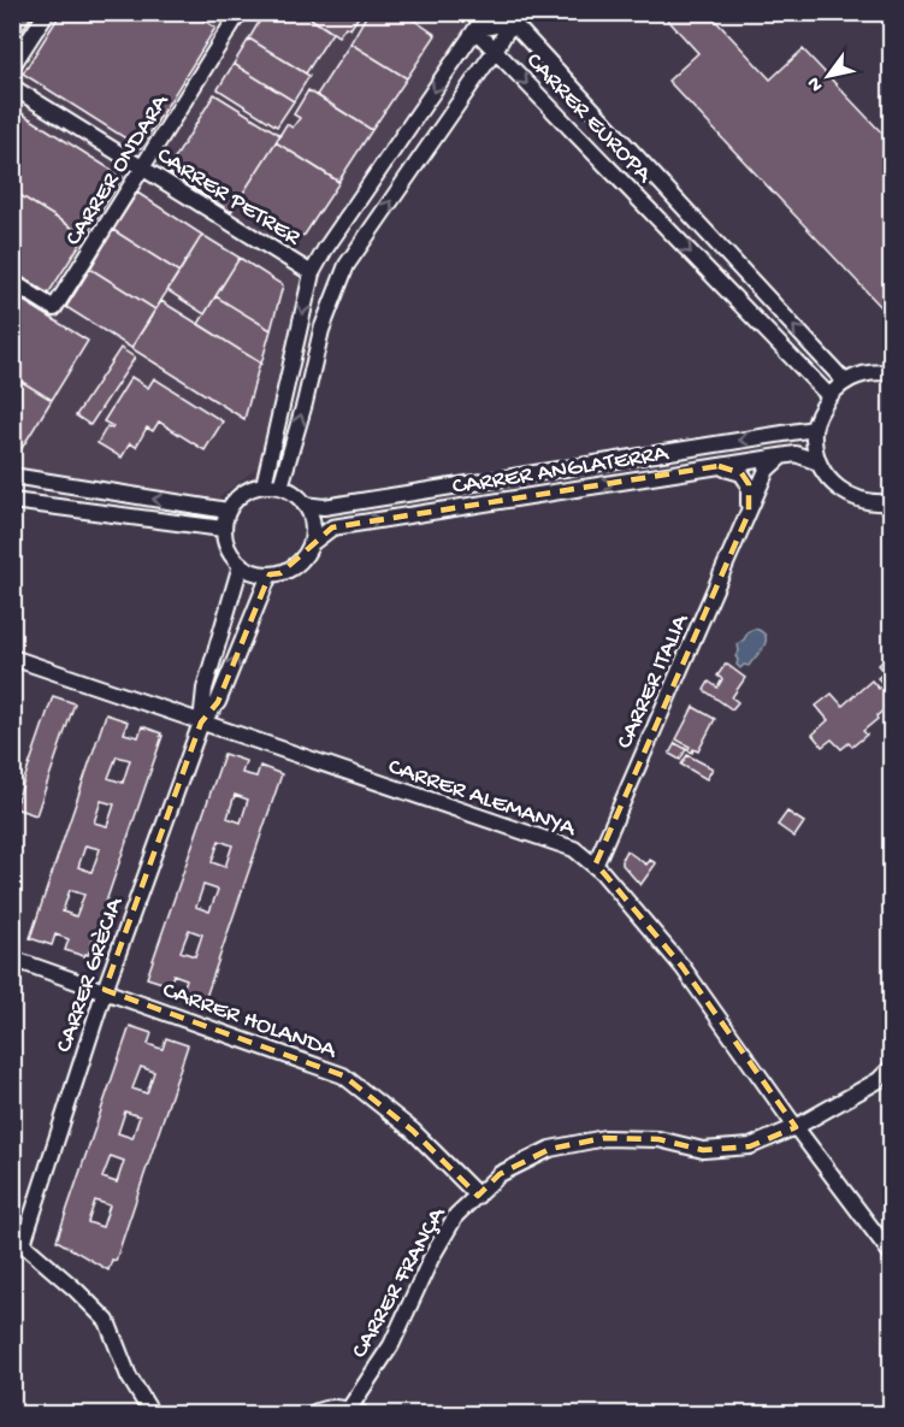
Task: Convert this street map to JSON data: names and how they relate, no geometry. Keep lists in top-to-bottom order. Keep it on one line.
{"streets":{"street":["CARRER EUROPA","CARRER ONDARA","CARRER PETRER","CARRER ANGLATERRA","CARRER ITALIA","CARRER ALEMANYA","CARRER GRÈCIA","CARRER HOLANDA","CARRER FRANÇA"]},"crossings":[["CARRER ONDARA","CARRER PETRER"],["CARRER ANGLATERRA","CARRER ITALIA"],["CARRER ANGLATERRA","CARRER GRÈCIA"],["CARRER ITALIA","CARRER ALEMANYA"],["CARRER ALEMANYA","CARRER GRÈCIA"],["CARRER ALEMANYA","CARRER FRANÇA"],["CARRER GRÈCIA","CARRER HOLANDA"],["CARRER HOLANDA","CARRER FRANÇA"]],"north":"bottom left"}
